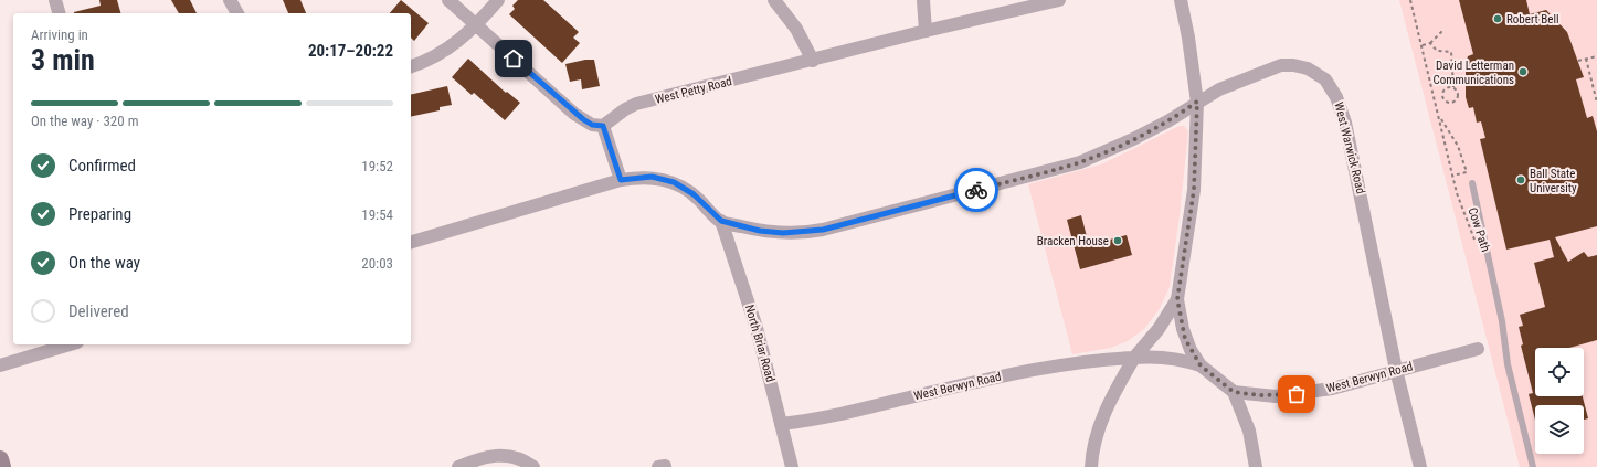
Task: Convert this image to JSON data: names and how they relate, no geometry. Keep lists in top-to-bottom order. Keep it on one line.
{"streets":{"street":["West Petty Road","West Warwick Road","North Briar Road","West Berwyn Road"],"path":["Cow Path"]},"crossings":[["West Warwick Road","North Briar Road"],["West Warwick Road","West Berwyn Road"],["North Briar Road","West Berwyn Road"]],"places":["Robert Bell","David Letterman Communications","Ball State University","Bracken House"],"page":{"heading":["3 min","Arriving in","20:17–20:22"],"bar":"On the way · 320 m","list":[["Confirmed","19:52"],["Preparing","19:54"],["On the way","20:03"],"Delivered"]}}
